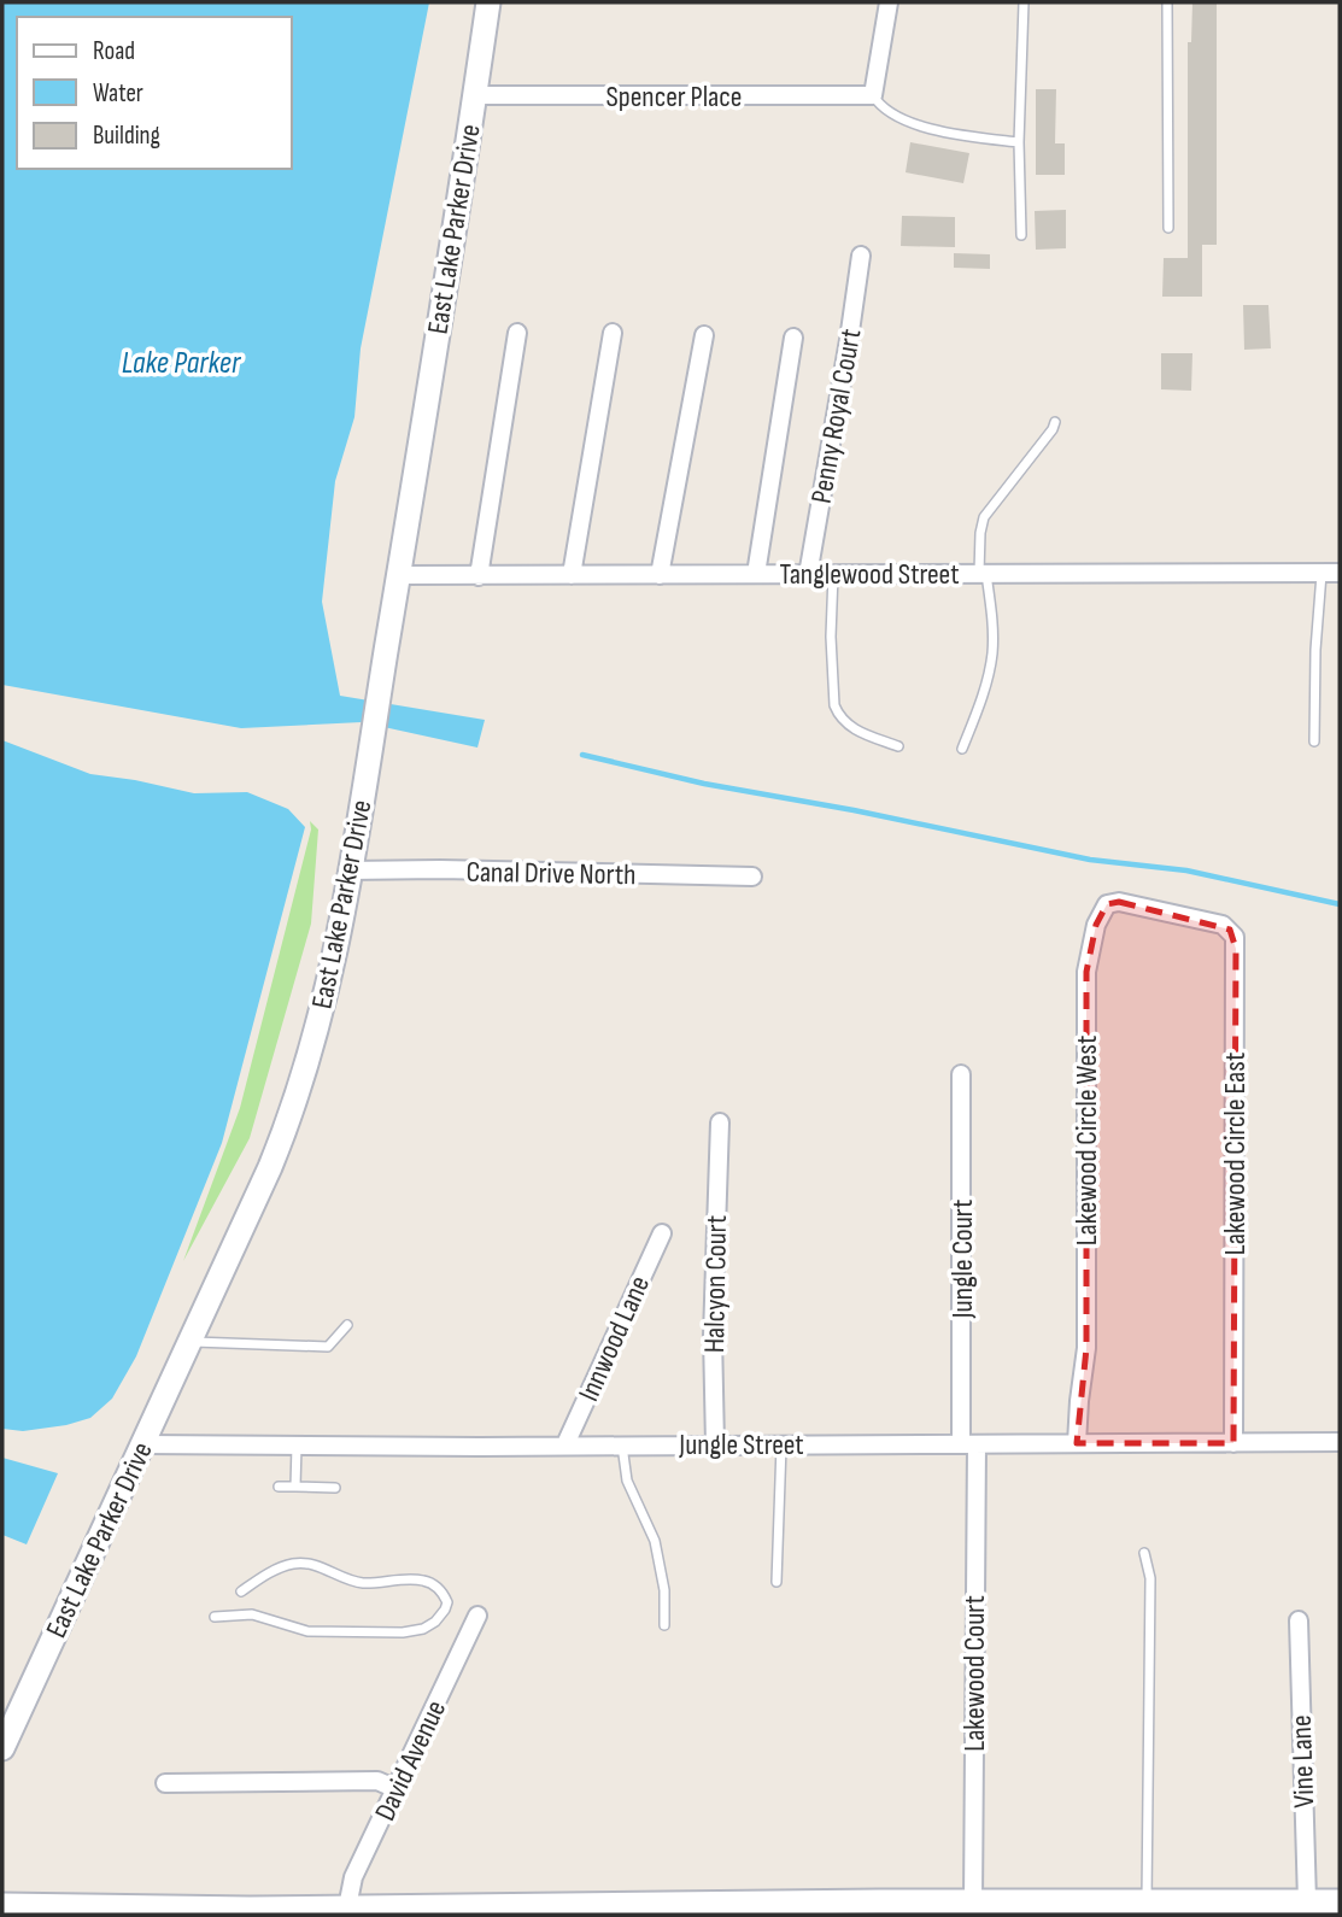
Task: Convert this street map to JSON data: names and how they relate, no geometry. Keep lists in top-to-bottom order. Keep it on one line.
{"streets":{"street":["Spencer Place","East Lake Parker Drive","Penny Royal Court","Tanglewood Street","Canal Drive North","Lakewood Circle West","Lakewood Circle East","Jungle Court","Halcyon Court","Innwood Lane","Jungle Street","Lakewood Court","David Avenue","Vine Lane"]},"crossings":[["Spencer Place","East Lake Parker Drive"],["East Lake Parker Drive","Tanglewood Street"],["East Lake Parker Drive","Canal Drive North"],["East Lake Parker Drive","Jungle Street"],["Penny Royal Court","Tanglewood Street"],["Lakewood Circle West","Lakewood Circle East"],["Lakewood Circle West","Jungle Street"],["Lakewood Circle East","Jungle Street"],["Jungle Court","Jungle Street"],["Jungle Court","Lakewood Court"],["Halcyon Court","Jungle Street"],["Innwood Lane","Jungle Street"],["Jungle Street","Lakewood Court"]],"water":["Lake Parker"],"legend":["Road","Water","Building"]}
